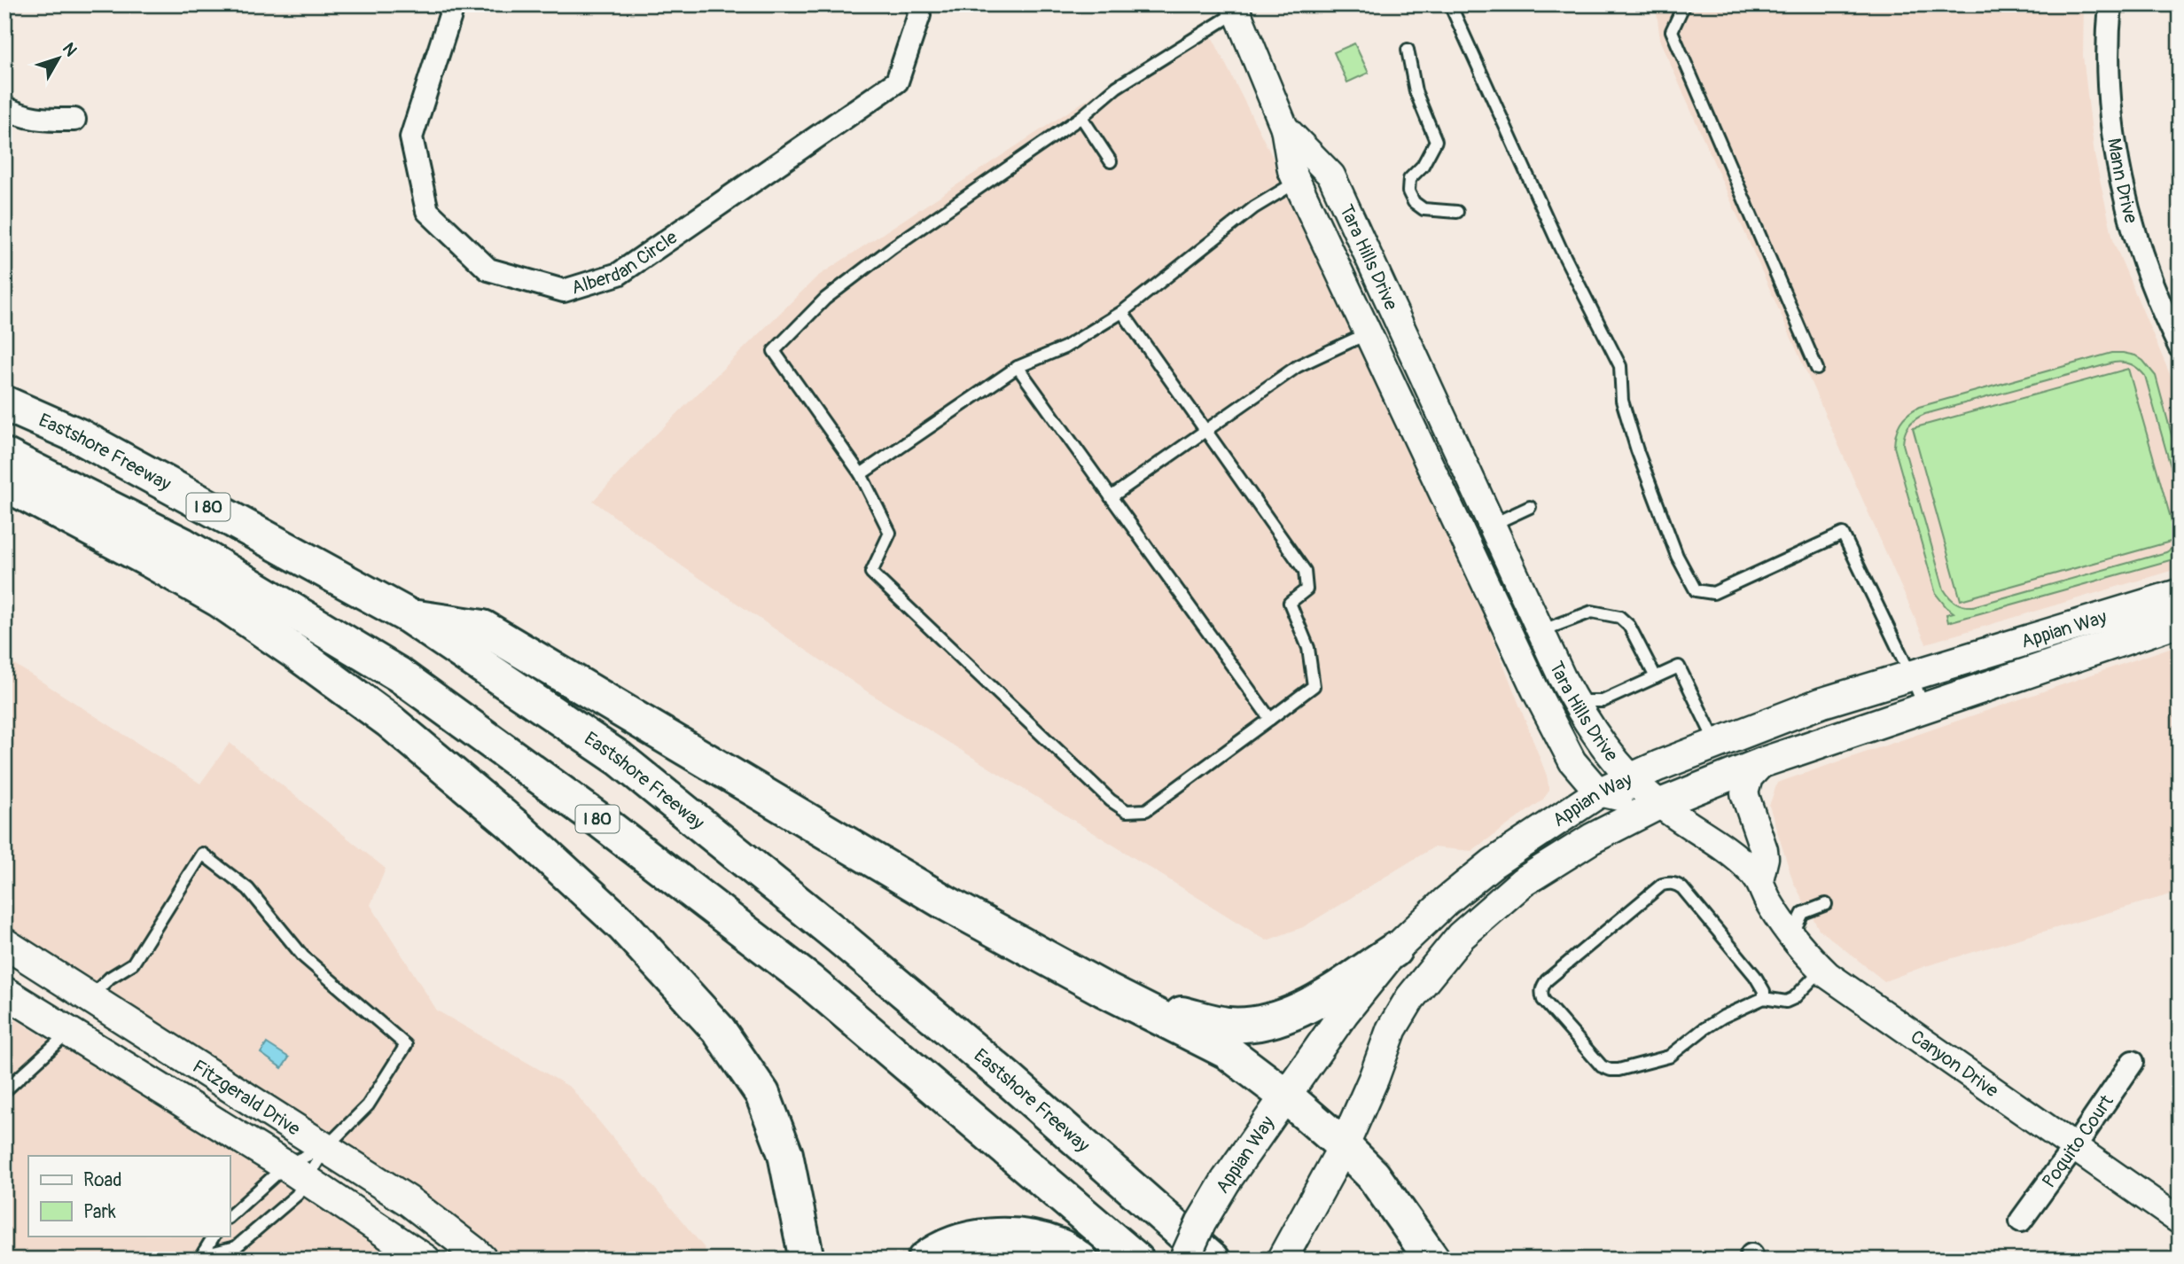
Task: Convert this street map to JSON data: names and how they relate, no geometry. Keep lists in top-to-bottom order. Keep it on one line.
{"streets":{"highway":["Eastshore Freeway","I 80"],"main road":["Appian Way","Fitzgerald Drive"],"street":["Mann Drive","Tara Hills Drive","Alberdan Circle","Canyon Drive","Poquito Court"]},"crossings":[["Tara Hills Drive","Appian Way"],["Tara Hills Drive","Canyon Drive"],["Appian Way","Canyon Drive"],["Canyon Drive","Poquito Court"]],"legend":["Road","Park"],"north":"top right"}
